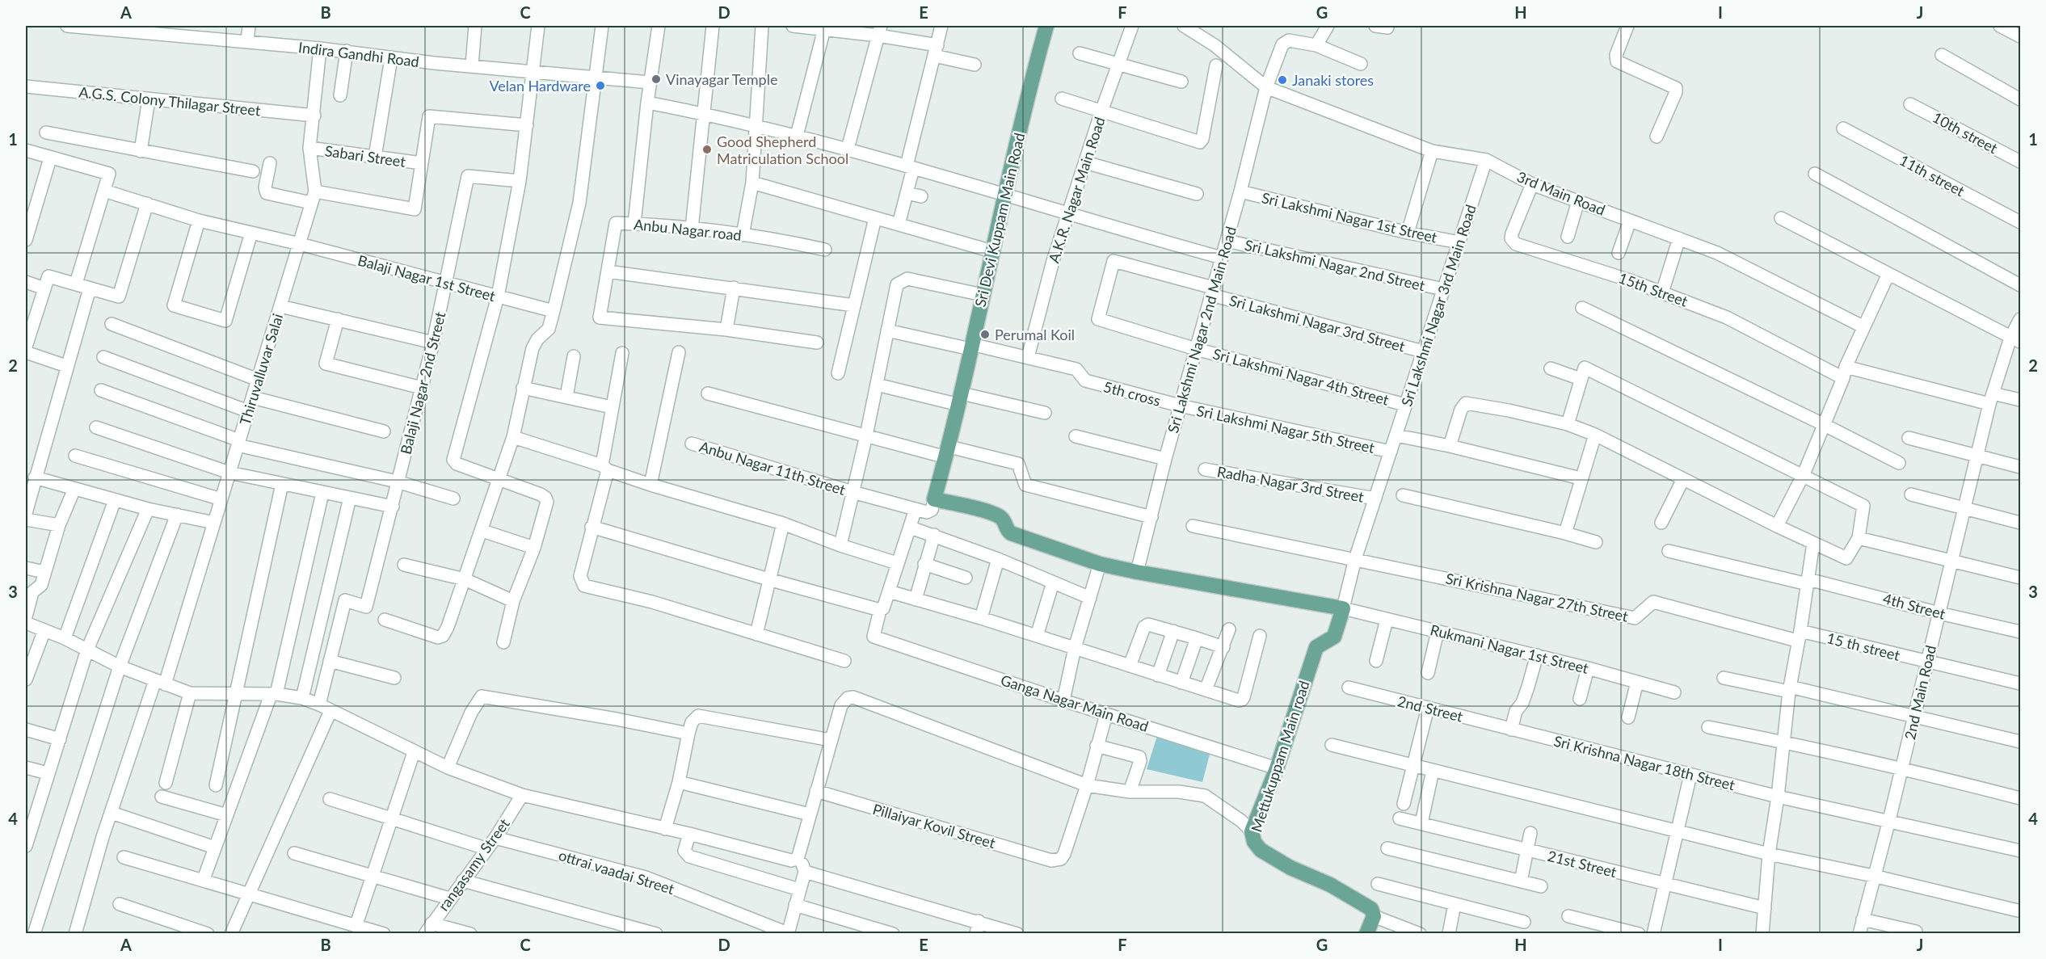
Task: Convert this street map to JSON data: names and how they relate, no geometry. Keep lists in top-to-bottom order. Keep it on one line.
{"streets":{"main road":["Sri Devi Kuppam Main Road","Mettukuppam Main road"],"street":["Indira Gandhi Road","A.G.S. Colony Thilagar Street","10th street","Sabari Street","11th street","A.K.R. Nagar Main Road","3rd Main Road","Sri Lakshmi Nagar 1st Street","Anbu Nagar road","Sri Lakshmi Nagar 2nd Street","Balaji Nagar 1st Street","15th Street","Sri Lakshmi Nagar 3rd Main Road","Sri Lakshmi Nagar 3rd Street","Sri Lakshmi Nagar 2nd Main Road","Thiruvalluvar Salai","Sri Lakshmi Nagar 4th Street","Balaji Nagar 2nd Street","5th cross","Sri Lakshmi Nagar 5th Street","Anbu Nagar 11th Street","Radha Nagar 3rd Street","Sri Krishna Nagar 27th Street","4th Street","15 th street","Rukmani Nagar 1st Street","2nd Main Road","Ganga Nagar Main Road","2nd Street","Sri Krishna Nagar 18th Street","Pillaiyar Kovil Street","21st Street","rangasamy Street","ottrai vaadai Street"]},"crossings":[["Indira Gandhi Road","Thiruvalluvar Salai"],["A.G.S. Colony Thilagar Street","Thiruvalluvar Salai"],["Sabari Street","Thiruvalluvar Salai"],["A.K.R. Nagar Main Road","5th cross"],["3rd Main Road","15th Street"],["3rd Main Road","Sri Lakshmi Nagar 3rd Main Road"],["3rd Main Road","Sri Lakshmi Nagar 2nd Main Road"],["Sri Lakshmi Nagar 1st Street","Sri Lakshmi Nagar 3rd Main Road"],["Sri Lakshmi Nagar 1st Street","Sri Lakshmi Nagar 2nd Main Road"],["Sri Lakshmi Nagar 2nd Street","Sri Lakshmi Nagar 3rd Main Road"],["Sri Lakshmi Nagar 2nd Street","Sri Lakshmi Nagar 2nd Main Road"],["Balaji Nagar 1st Street","Thiruvalluvar Salai"],["Balaji Nagar 1st Street","Balaji Nagar 2nd Street"],["15th Street","2nd Main Road"],["Sri Lakshmi Nagar 3rd Main Road","Sri Lakshmi Nagar 3rd Street"],["Sri Lakshmi Nagar 3rd Main Road","Sri Lakshmi Nagar 4th Street"],["Sri Lakshmi Nagar 3rd Main Road","Sri Lakshmi Nagar 5th Street"],["Sri Lakshmi Nagar 3rd Main Road","Radha Nagar 3rd Street"],["Sri Lakshmi Nagar 3rd Main Road","Sri Krishna Nagar 27th Street"],["Sri Lakshmi Nagar 3rd Main Road","Rukmani Nagar 1st Street"],["Sri Lakshmi Nagar 3rd Main Road","Mettukuppam Main road"],["Sri Lakshmi Nagar 3rd Street","Sri Lakshmi Nagar 2nd Main Road"],["Sri Lakshmi Nagar 3rd Street","Sri Lakshmi Nagar 4th Street"],["Sri Lakshmi Nagar 2nd Main Road","Sri Lakshmi Nagar 4th Street"],["Sri Lakshmi Nagar 2nd Main Road","5th cross"],["Sri Lakshmi Nagar 2nd Main Road","Sri Lakshmi Nagar 5th Street"],["5th cross","Sri Lakshmi Nagar 5th Street"],["Sri Krishna Nagar 27th Street","15 th street"],["4th Street","2nd Main Road"],["15 th street","2nd Main Road"],["Rukmani Nagar 1st Street","Mettukuppam Main road"],["2nd Main Road","Sri Krishna Nagar 18th Street"],["Ganga Nagar Main Road","Mettukuppam Main road"],["2nd Street","Sri Krishna Nagar 18th Street"],["rangasamy Street","ottrai vaadai Street"]],"places":["Vinayagar Temple","Janaki stores","Velan Hardware","Good Shepherd Matriculation School","Perumal Koil"],"grid":{"columns":["A","B","C","D","E","F","G","H","I","J"],"rows":["1","2","3","4"]}}
